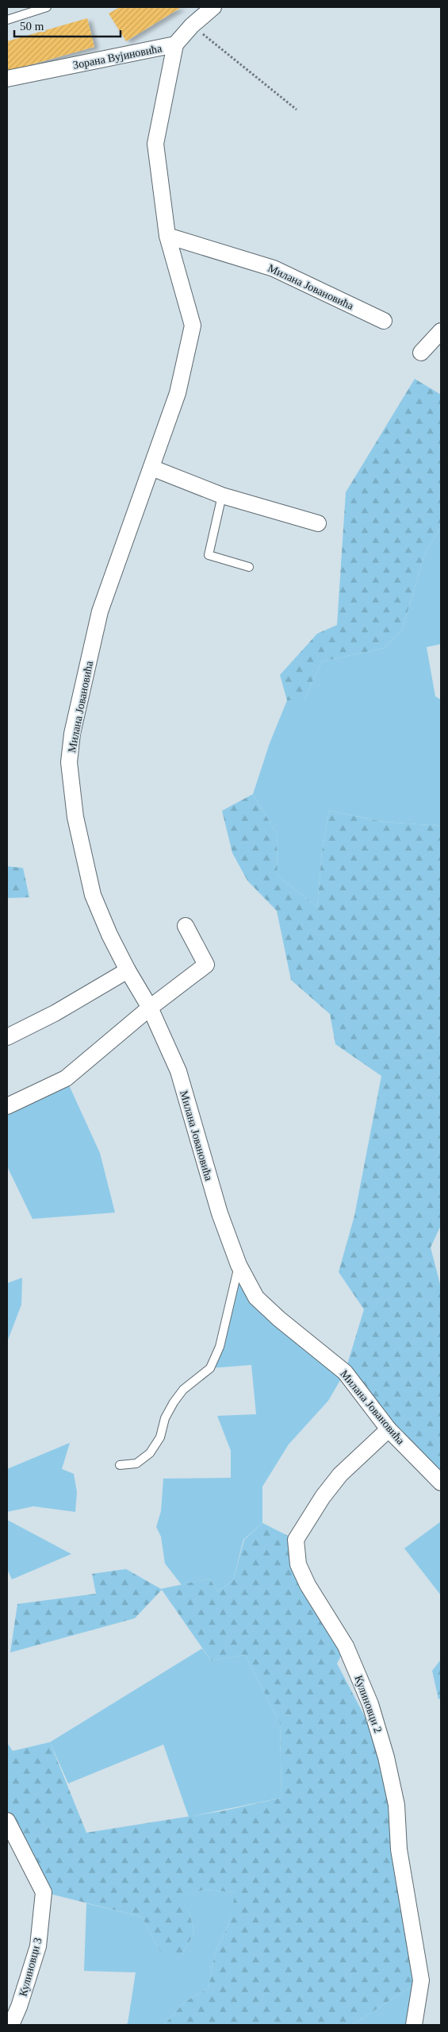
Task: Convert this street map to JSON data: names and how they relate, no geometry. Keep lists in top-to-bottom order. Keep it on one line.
{"streets":{"street":["Зорана Вујиновића","Милана Јовановића","Кулиновци 2","Кулиновци 3"]},"crossings":[["Зорана Вујиновића","Милана Јовановића"],["Милана Јовановића","Кулиновци 2"]],"scale_bar":"50 m"}
